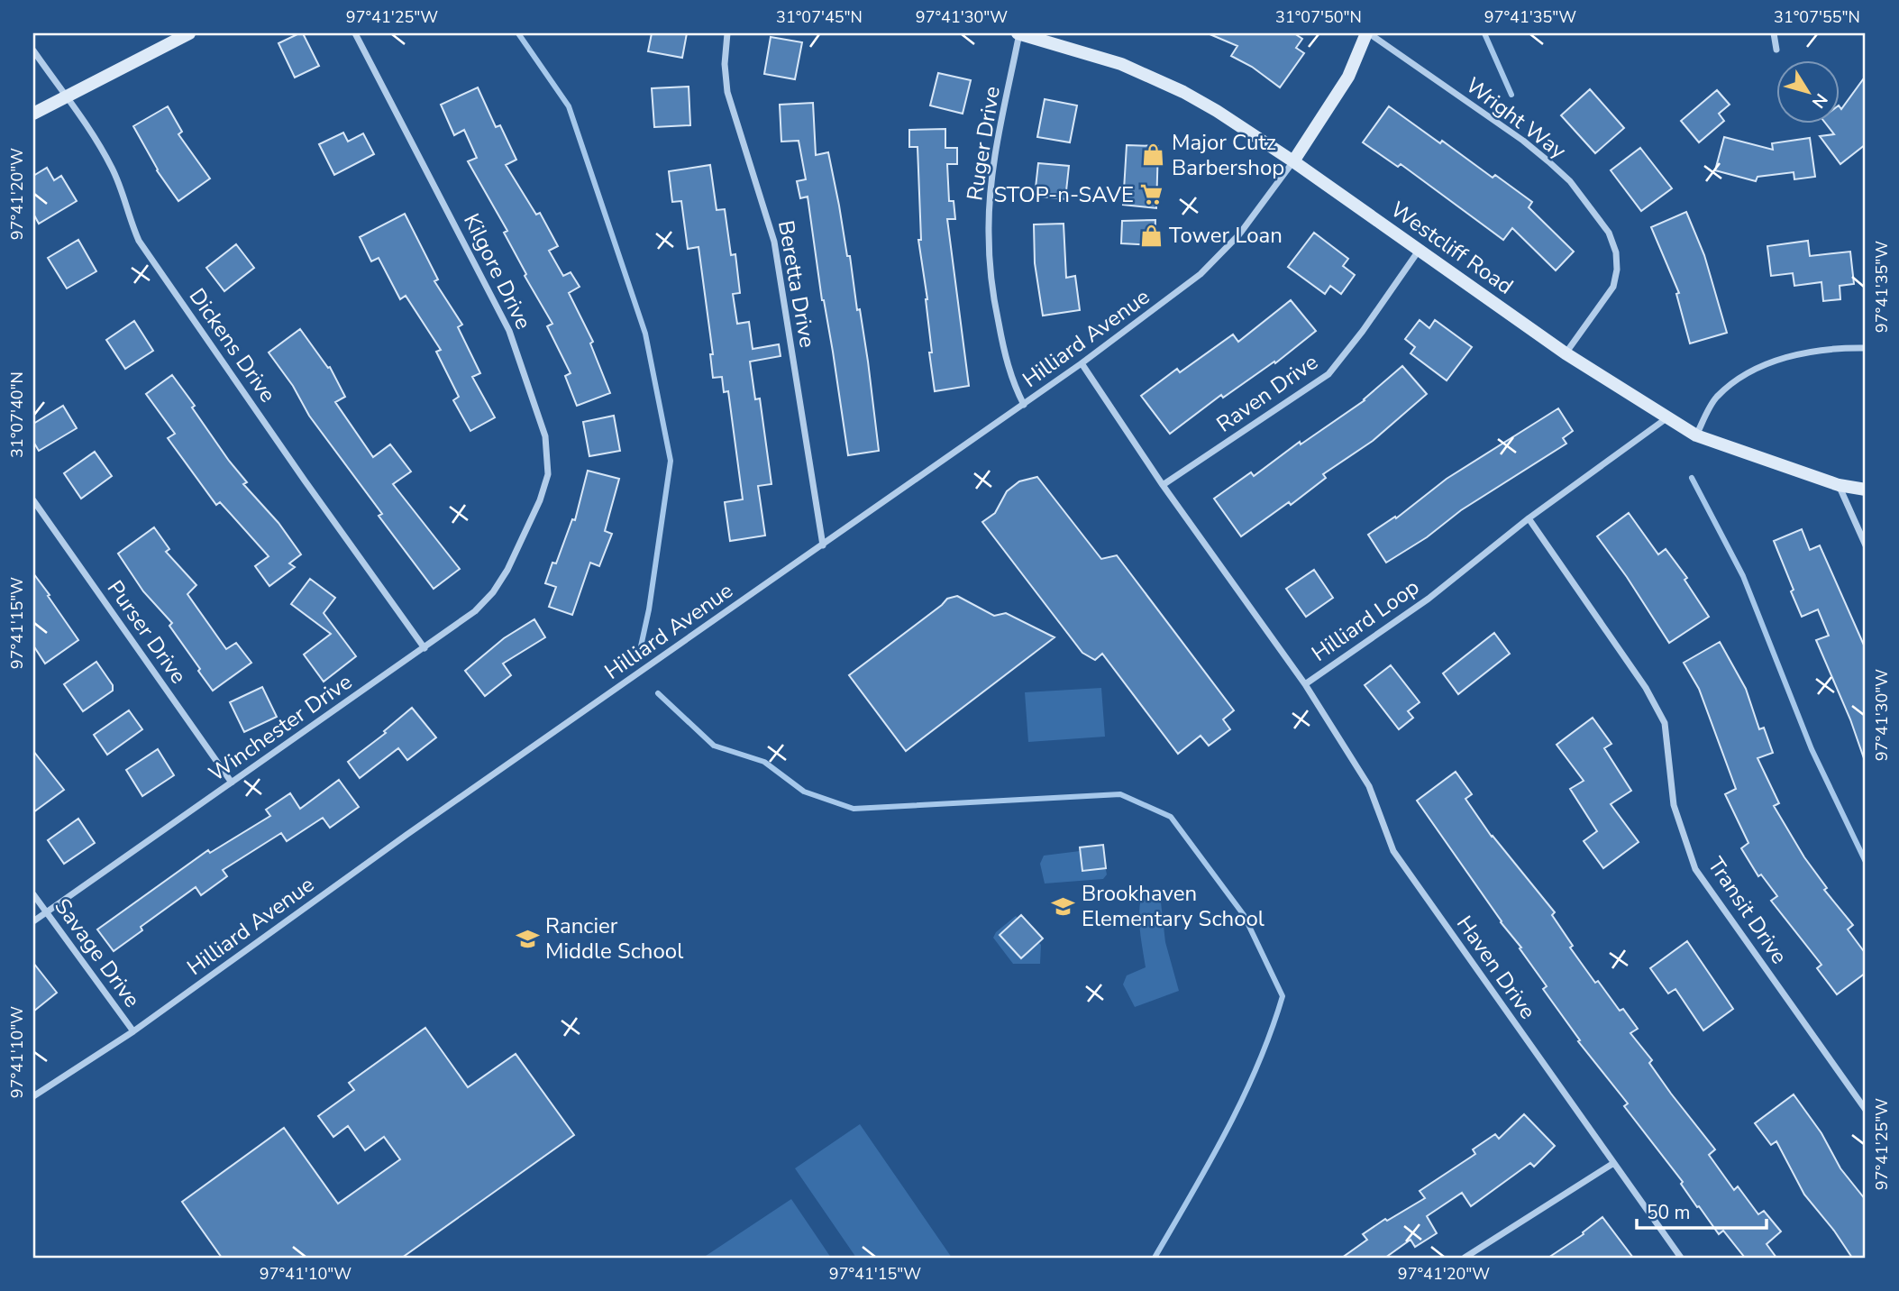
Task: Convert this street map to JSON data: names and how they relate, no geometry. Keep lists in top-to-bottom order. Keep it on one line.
{"streets":{"street":["Wright Way","Ruger Drive","Westcliff Road","Kilgore Drive","Beretta Drive","Hilliard Avenue","Dickens Drive","Raven Drive","Hilliard Loop","Purser Drive","Winchester Drive","Transit Drive","Savage Drive","Haven Drive"]},"crossings":[["Wright Way","Westcliff Road"],["Ruger Drive","Westcliff Road"],["Ruger Drive","Hilliard Avenue"],["Westcliff Road","Hilliard Avenue"],["Westcliff Road","Raven Drive"],["Westcliff Road","Hilliard Loop"],["Kilgore Drive","Winchester Drive"],["Beretta Drive","Hilliard Avenue"],["Hilliard Avenue","Hilliard Loop"],["Hilliard Avenue","Savage Drive"],["Dickens Drive","Winchester Drive"],["Raven Drive","Hilliard Loop"],["Hilliard Loop","Transit Drive"],["Hilliard Loop","Haven Drive"],["Purser Drive","Winchester Drive"],["Winchester Drive","Savage Drive"]],"places":{"shop":["Major Cutz Barbershop","Tower Loan"],"supermarket":["STOP-n-SAVE"],"school or university":["Brookhaven Elementary School","Rancier Middle School"]},"scale_bar":"50 m","north":"bottom right","coordinates":["97°41'25\"W","31°07'45\"N","97°41'30\"W","31°07'50\"N","97°41'35\"W","31°07'55\"N","97°41'20\"W","31°07'40\"N","97°41'15\"W","97°41'10\"W"]}
